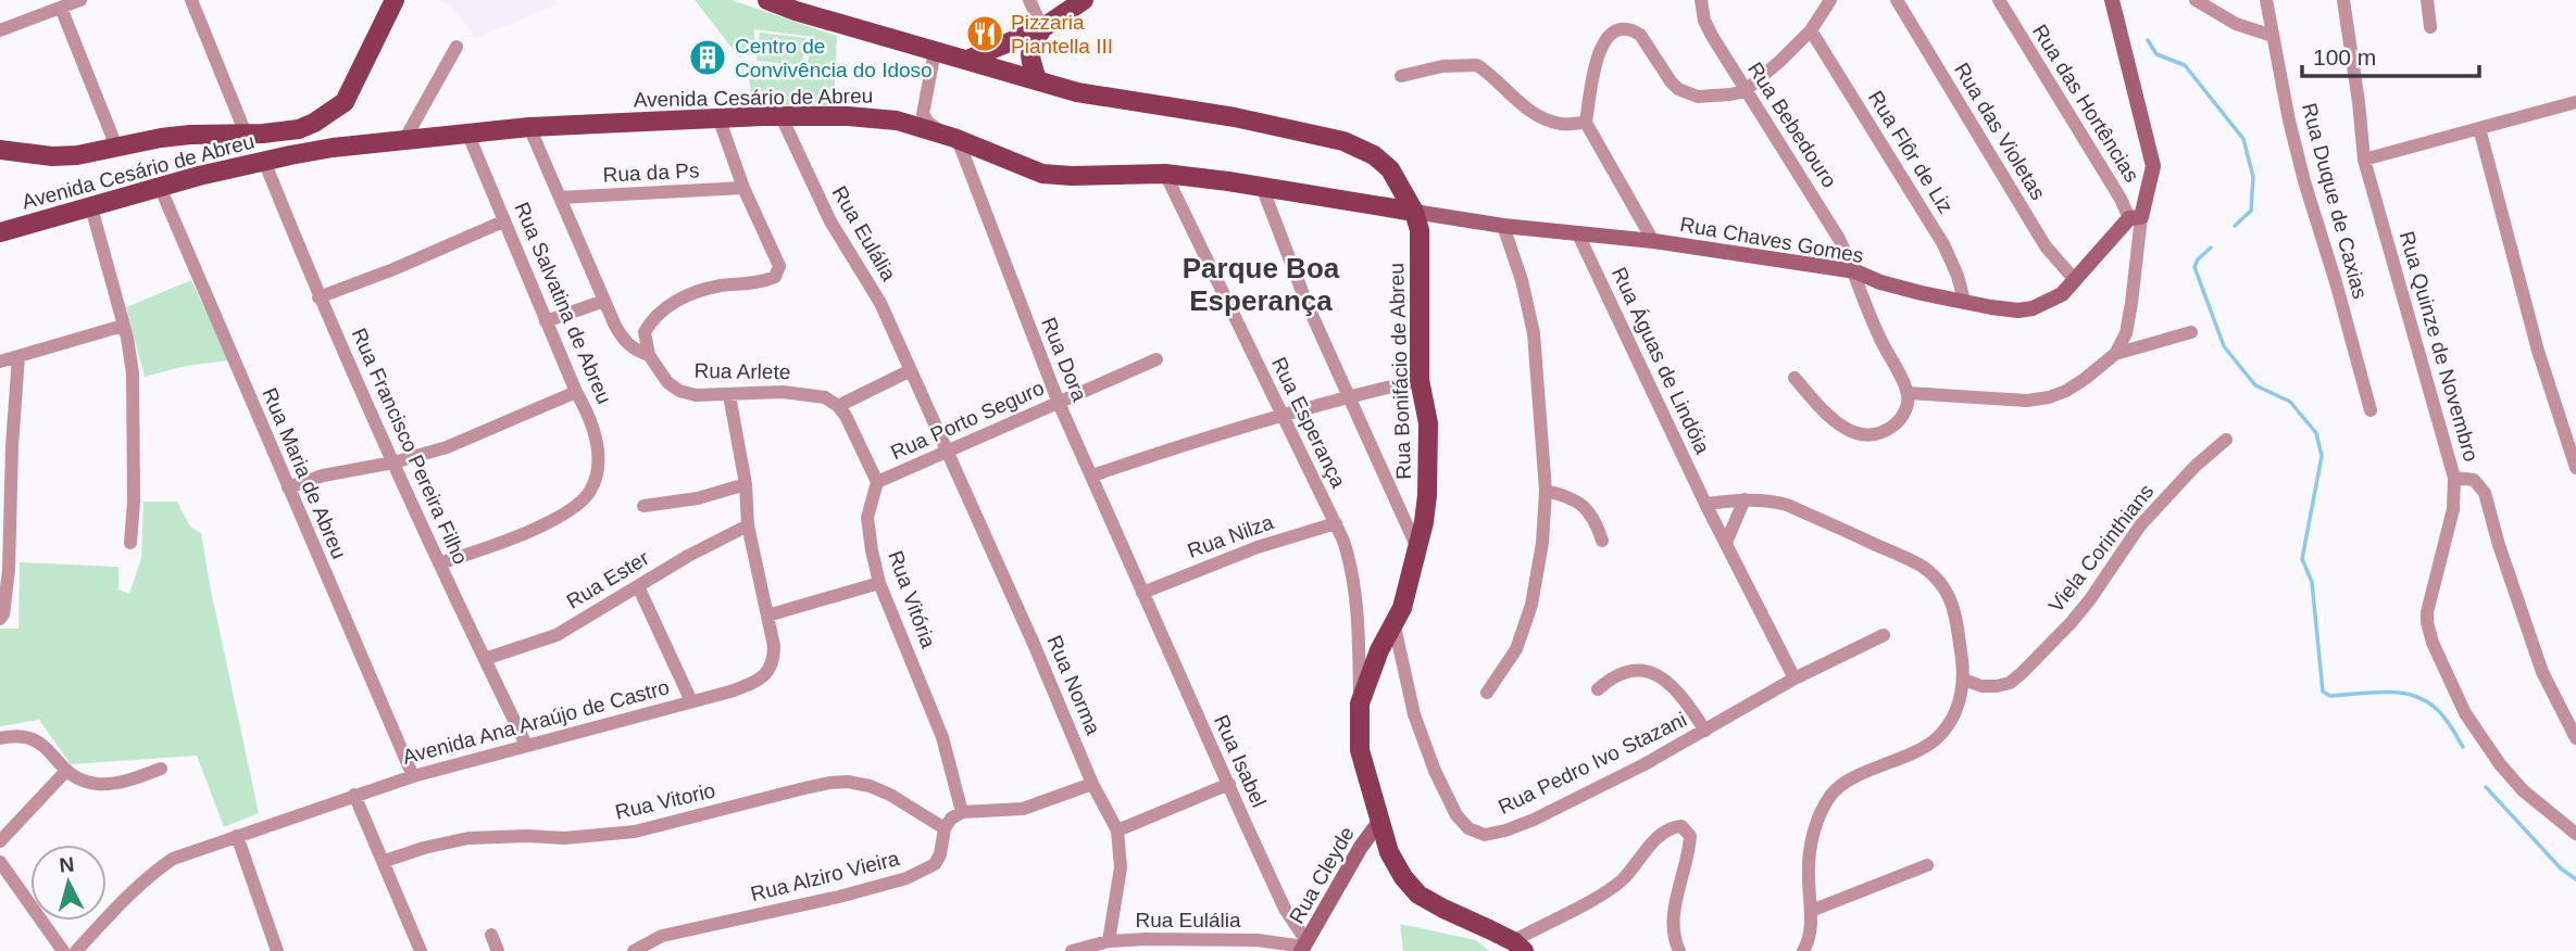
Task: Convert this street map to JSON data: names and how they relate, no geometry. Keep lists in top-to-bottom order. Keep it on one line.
{"streets":{"main road":["Avenida Cesário de Abreu","Rua Bonifácio de Abreu"],"street":["Rua das Hortências","Rua Bebedouro","Rua das Violetas","Rua Flôr de Liz","Rua da Ps","Rua Duque de Caxias","Rua Eulália","Rua Chaves Gomes","Rua Salvatina de Abreu","Rua Quinze de Novembro","Rua Dora","Rua Águas de Lindóia","Rua Arlete","Rua Porto Seguro","Rua Esperança","Rua Francisco Pereira Filho","Rua Maria de Abreu","Rua Nilza","Viela Corinthians","Rua Ester","Rua Vitória","Rua Norma","Avenida Ana Araújo de Castro","Rua Isabel","Rua Pedro Ivo Stazani","Rua Vitorio","Rua Cleyde","Rua Alziro Vieira"]},"crossings":[["Avenida Cesário de Abreu","Rua Eulália"],["Avenida Cesário de Abreu","Rua Chaves Gomes"],["Avenida Cesário de Abreu","Rua Salvatina de Abreu"],["Avenida Cesário de Abreu","Rua Dora"],["Avenida Cesário de Abreu","Rua Arlete"],["Avenida Cesário de Abreu","Rua Bonifácio de Abreu"],["Avenida Cesário de Abreu","Rua Esperança"],["Avenida Cesário de Abreu","Rua Francisco Pereira Filho"],["Avenida Cesário de Abreu","Rua Maria de Abreu"],["Rua das Hortências","Rua Chaves Gomes"],["Rua Bebedouro","Rua Chaves Gomes"],["Rua das Violetas","Rua Chaves Gomes"],["Rua Flôr de Liz","Rua Chaves Gomes"],["Rua da Ps","Rua Arlete"],["Rua Eulália","Rua Porto Seguro"],["Rua Eulália","Rua Norma"],["Rua Eulália","Rua Isabel"],["Rua Eulália","Rua Cleyde"],["Rua Chaves Gomes","Rua Águas de Lindóia"],["Rua Chaves Gomes","Rua Bonifácio de Abreu"],["Rua Salvatina de Abreu","Rua Francisco Pereira Filho"],["Rua Dora","Rua Porto Seguro"],["Rua Dora","Rua Nilza"],["Rua Dora","Rua Isabel"],["Rua Águas de Lindóia","Rua Pedro Ivo Stazani"],["Rua Arlete","Avenida Ana Araújo de Castro"],["Rua Bonifácio de Abreu","Rua Esperança"],["Rua Bonifácio de Abreu","Rua Pedro Ivo Stazani"],["Rua Bonifácio de Abreu","Rua Cleyde"],["Rua Porto Seguro","Rua Vitória"],["Rua Porto Seguro","Rua Norma"],["Rua Esperança","Rua Nilza"],["Rua Francisco Pereira Filho","Rua Ester"],["Rua Francisco Pereira Filho","Avenida Ana Araújo de Castro"],["Rua Maria de Abreu","Avenida Ana Araújo de Castro"],["Rua Nilza","Rua Isabel"],["Rua Ester","Avenida Ana Araújo de Castro"],["Rua Isabel","Rua Cleyde"],["Rua Vitorio","Rua Alziro Vieira"]],"districts":["Parque Boa Esperança"],"places":{"restaurant":["Pizzaria Piantella III"],"building":["Centro de Convivência do Idoso"]},"scale_bar":"100 m","north":"top"}
